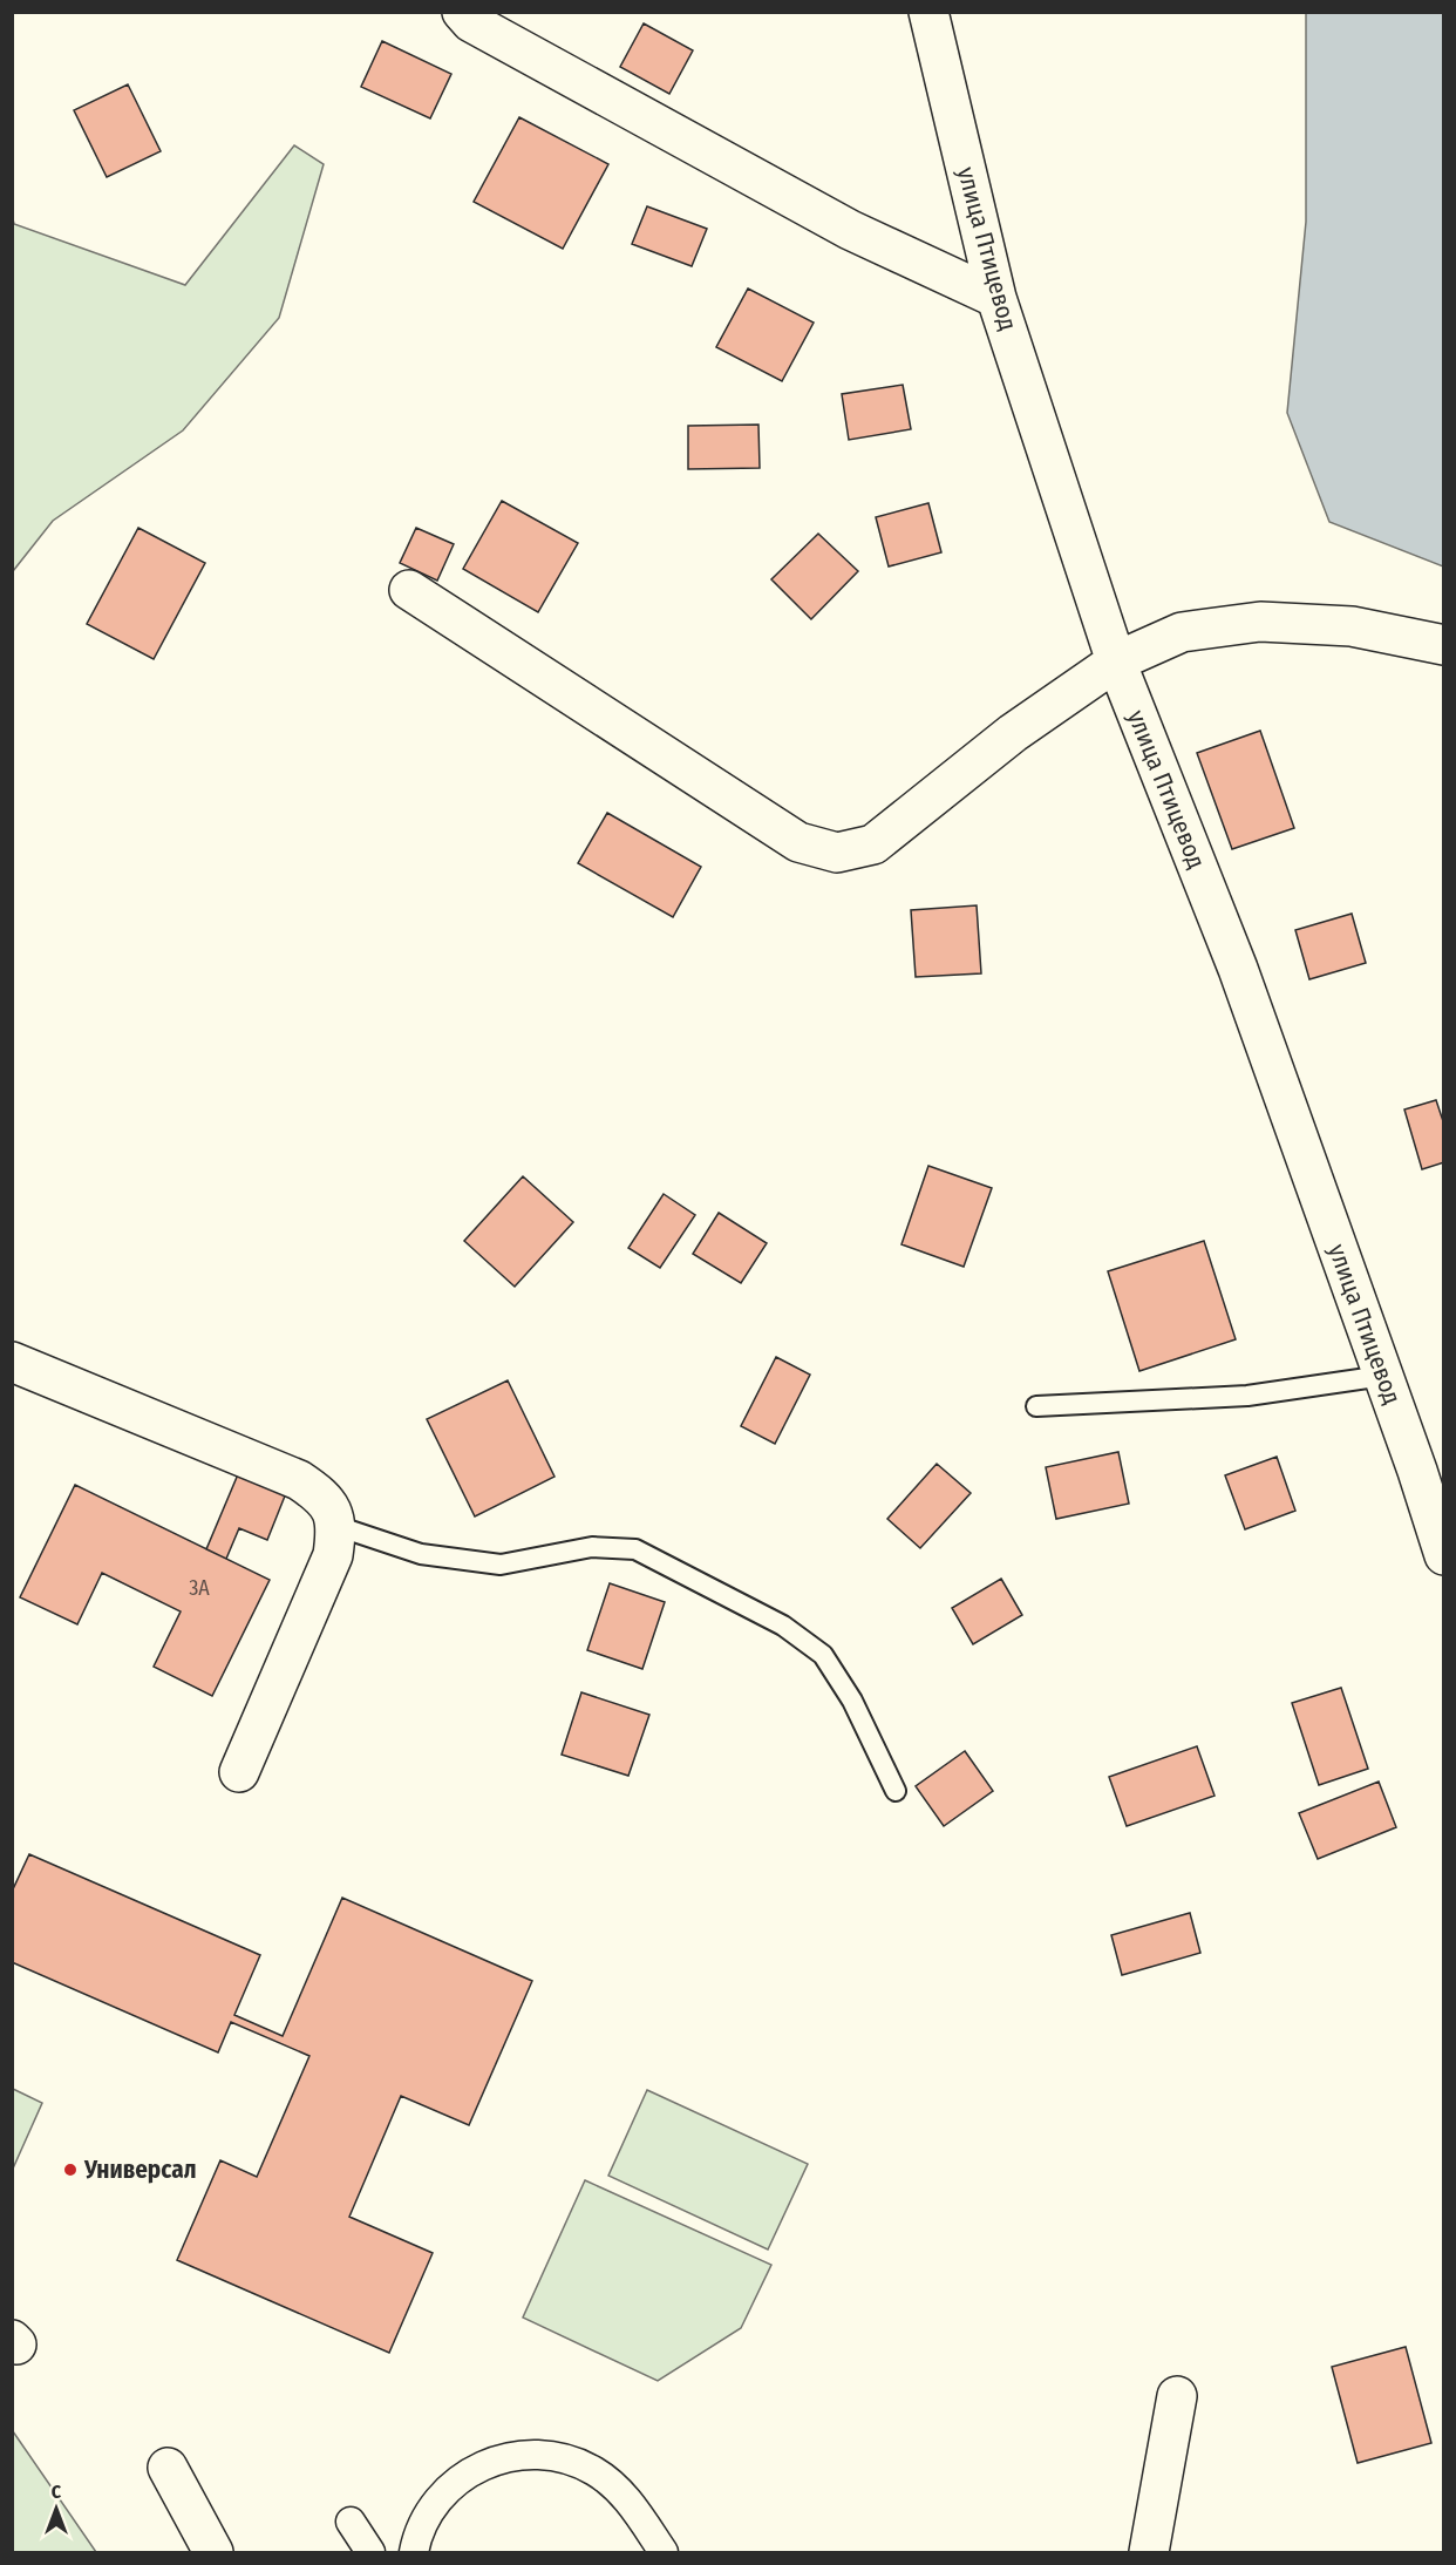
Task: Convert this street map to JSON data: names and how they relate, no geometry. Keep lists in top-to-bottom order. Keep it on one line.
{"streets":{"street":["улица Птицевод"]},"places":["Универсал"],"house_numbers":["3А"],"north":"top"}
